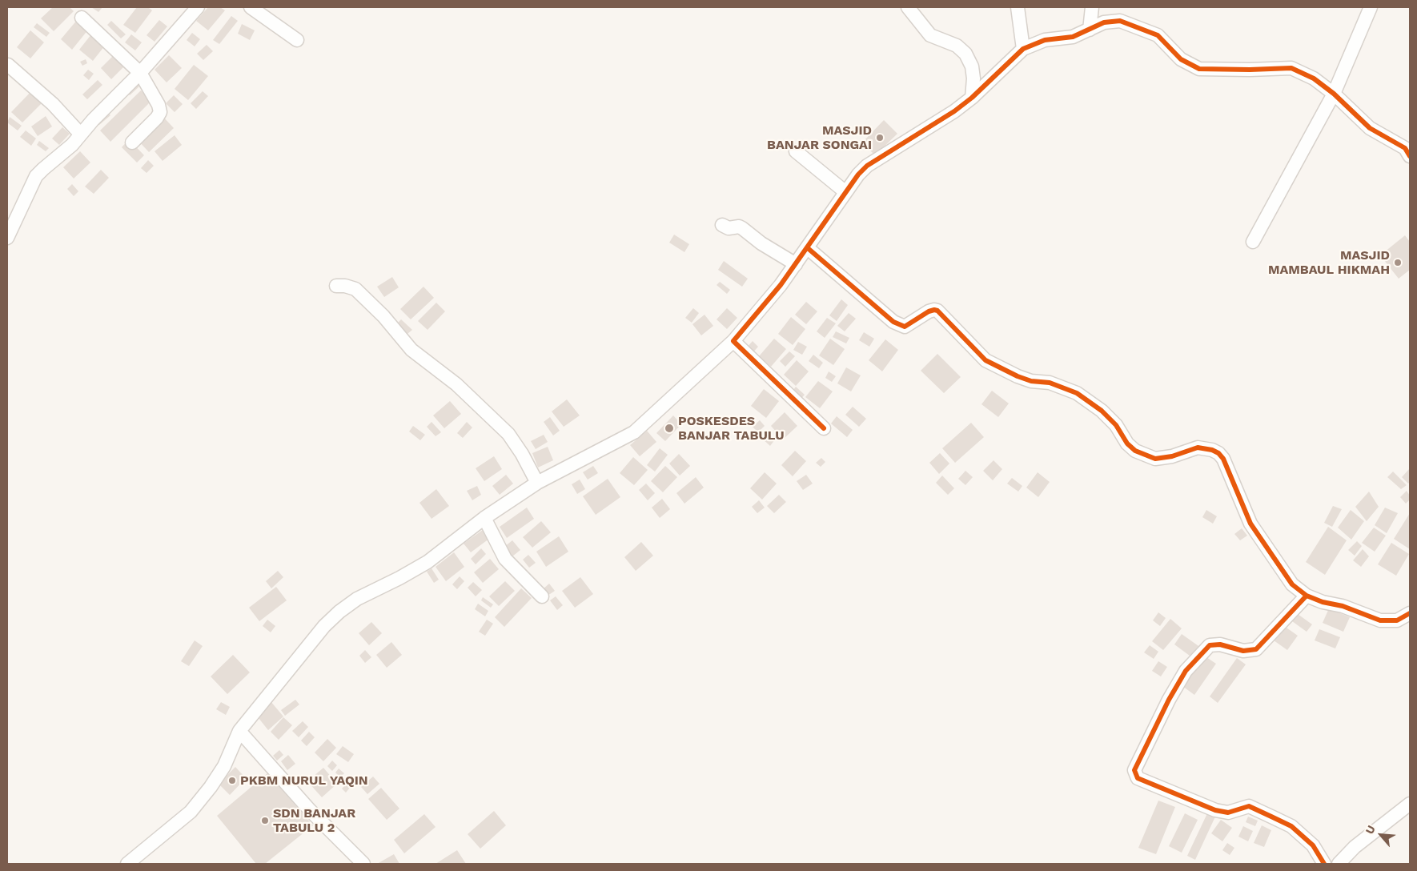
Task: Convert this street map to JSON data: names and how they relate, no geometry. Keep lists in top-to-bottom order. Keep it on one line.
{"places":["MASJID BANJAR SONGAI","MASJID MAMBAUL HIKMAH","POSKESDES BANJAR TABULU","PKBM NURUL YAQIN","SDN BANJAR TABULU 2"],"north":"top left"}
